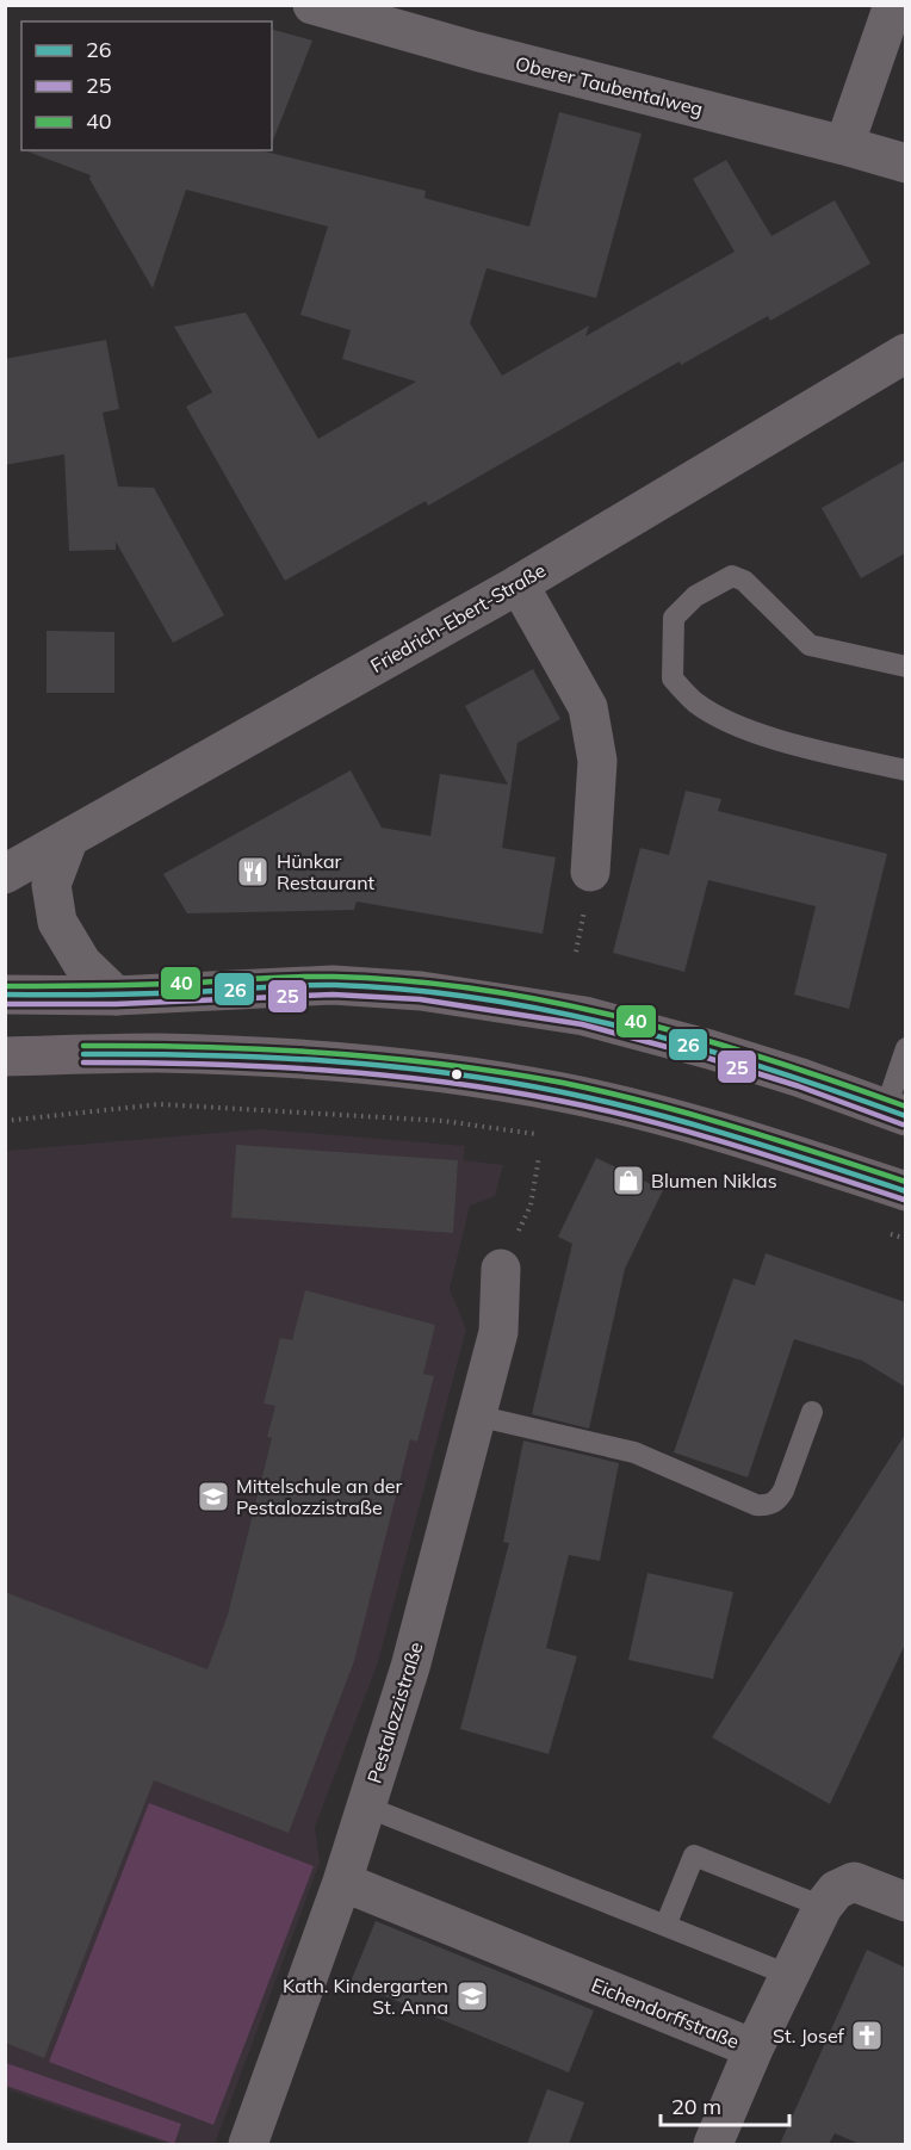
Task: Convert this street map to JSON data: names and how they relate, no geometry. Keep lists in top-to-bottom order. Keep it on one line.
{"streets":{"street":["Oberer Taubentalweg","Friedrich-Ebert-Straße","Pestalozzistraße","Eichendorffstraße"]},"crossings":[["Pestalozzistraße","Eichendorffstraße"]],"places":{"restaurant":["Hünkar Restaurant"],"shop":["Blumen Niklas"],"school or university":["Mittelschule an der Pestalozzistraße","Kath. Kindergarten St. Anna"],"church":["St. Josef"]},"lines":["transit line 40","transit line 26","transit line 25"],"legend":["26","25","40"],"scale_bar":"20 m"}
